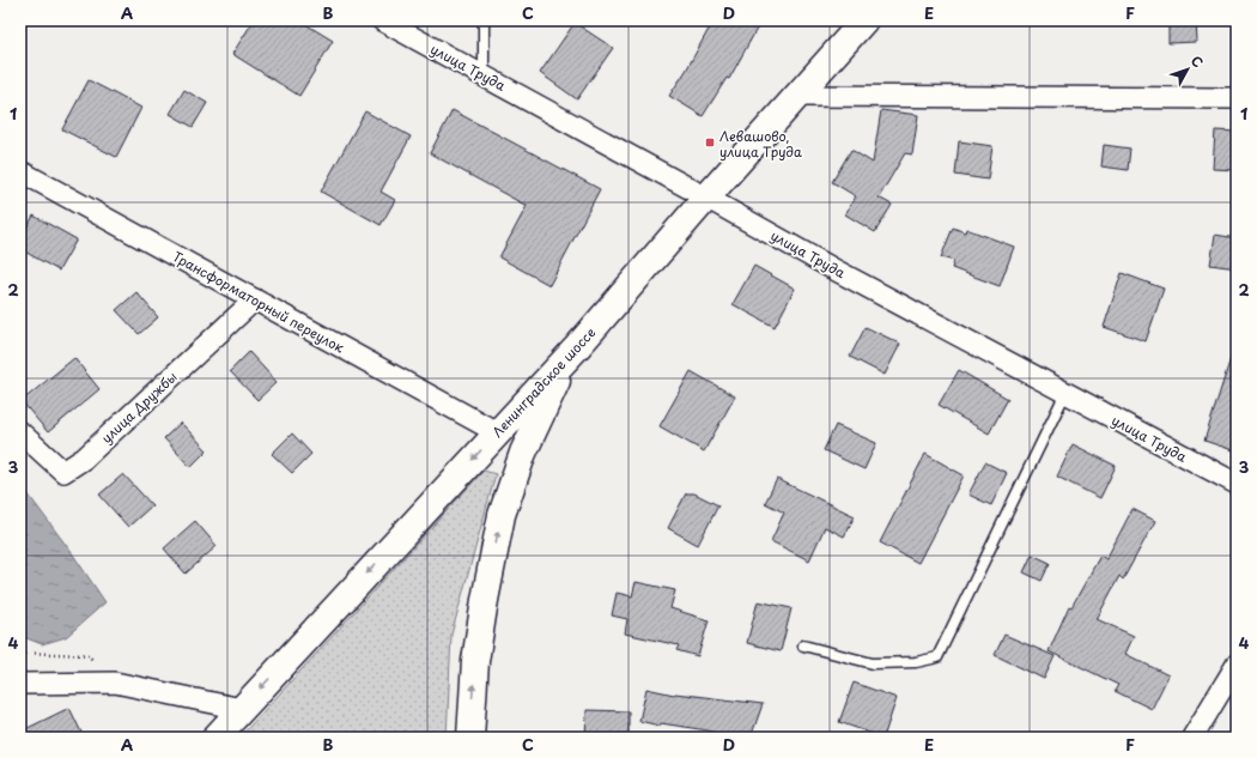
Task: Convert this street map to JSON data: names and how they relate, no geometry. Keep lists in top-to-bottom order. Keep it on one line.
{"streets":{"street":["улица Труда","Трансформаторный переулок","Ленинградское шоссе","улица Дружбы"]},"crossings":[["улица Труда","Ленинградское шоссе"],["Трансформаторный переулок","Ленинградское шоссе"],["Трансформаторный переулок","улица Дружбы"]],"one_way":["Ленинградское шоссе"],"places":{"transit":["Левашово, улица Труда"]},"north":"top right","grid":{"columns":["A","B","C","D","E","F"],"rows":["1","2","3","4"]}}
